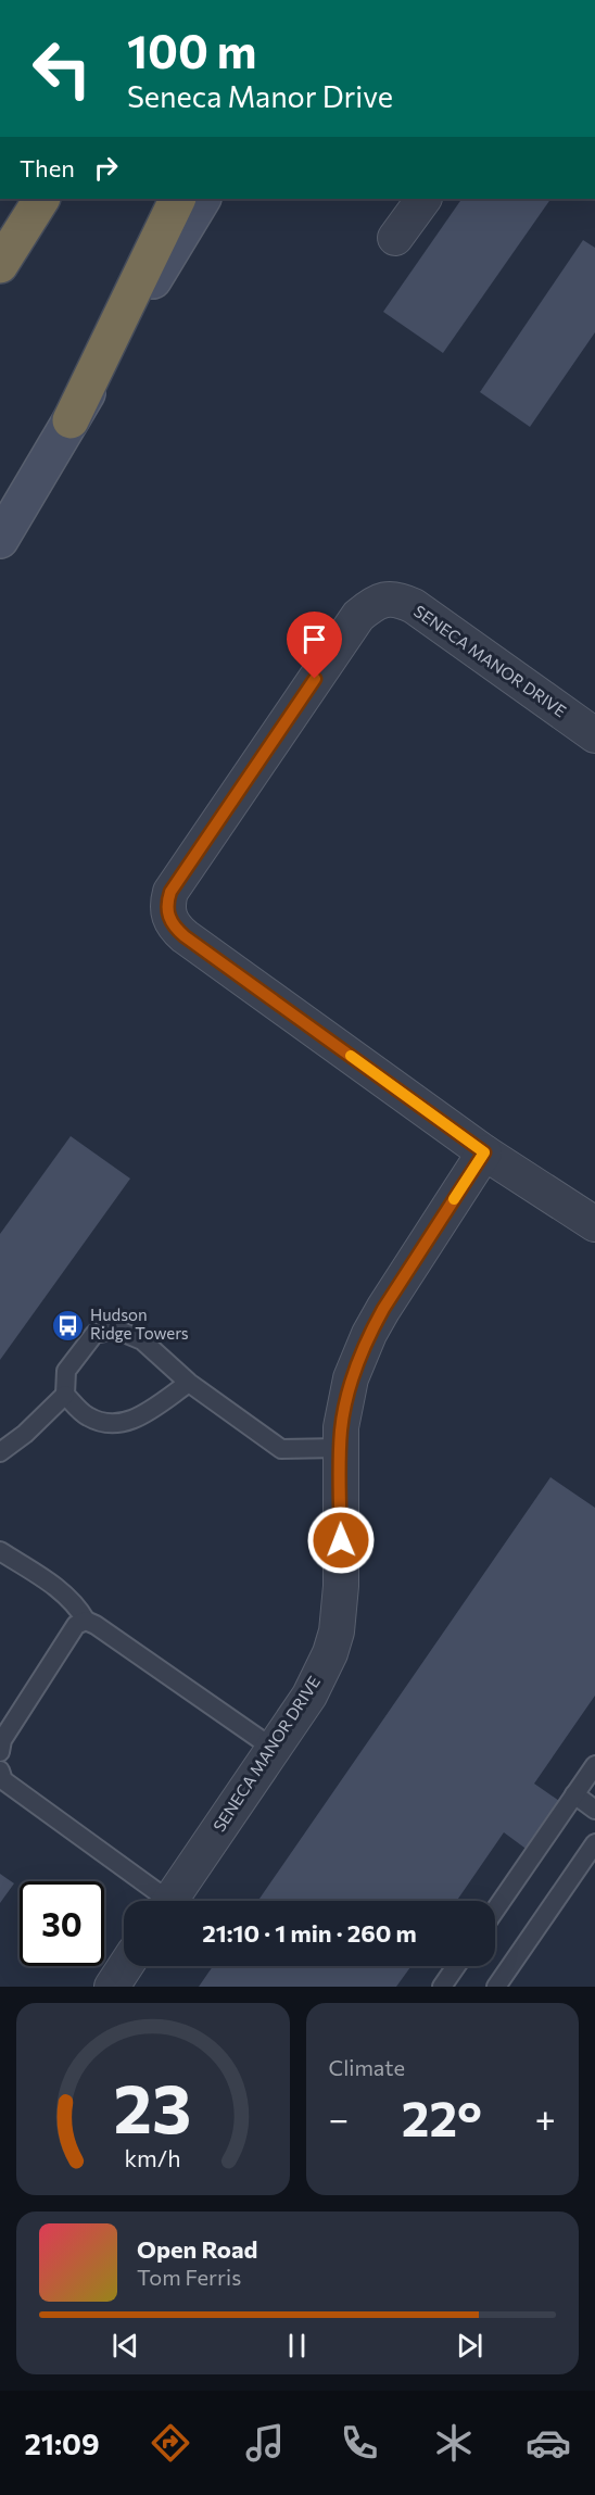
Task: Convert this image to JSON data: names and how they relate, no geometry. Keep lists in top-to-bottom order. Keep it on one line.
{"streets":{"street":["SENECA MANOR DRIVE"]},"places":{"bus stop":["Hudson Ridge Towers"]},"page":{"turn":["100 m","Seneca Manor Drive"],"then":"Then","limit":"30","trip":"21:10 · 1 min · 260 m","tile":"Climate","heat":["−","22°","+"],"song":["Open Road","Tom Ferris"],"tabs":"21:09","gauge":["23","km/h"]}}
